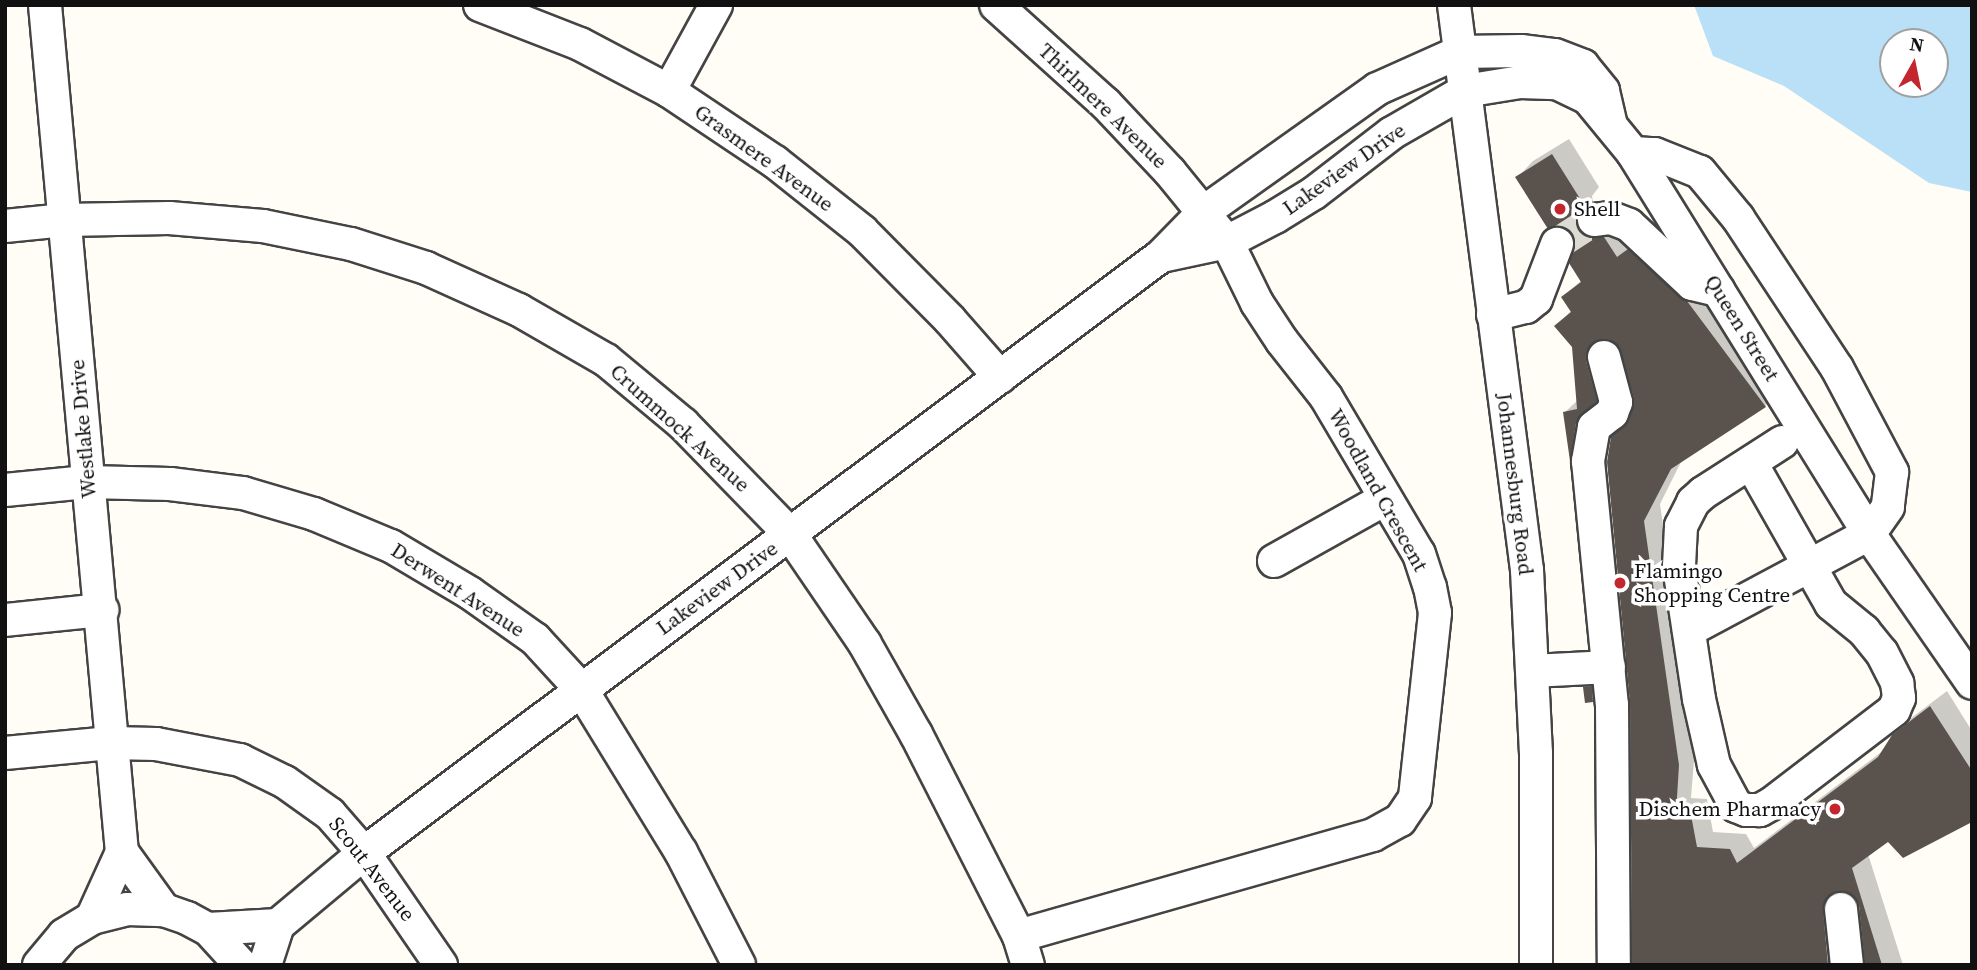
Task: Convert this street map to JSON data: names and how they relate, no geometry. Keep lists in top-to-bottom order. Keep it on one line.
{"streets":{"street":["Thirlmere Avenue","Grasmere Avenue","Lakeview Drive","Queen Street","Crummock Avenue","Westlake Drive","Johannesburg Road","Woodland Crescent","Derwent Avenue","Scout Avenue"]},"crossings":[["Thirlmere Avenue","Lakeview Drive"],["Thirlmere Avenue","Woodland Crescent"],["Grasmere Avenue","Lakeview Drive"],["Lakeview Drive","Queen Street"],["Lakeview Drive","Crummock Avenue"],["Lakeview Drive","Johannesburg Road"],["Lakeview Drive","Woodland Crescent"],["Lakeview Drive","Derwent Avenue"],["Lakeview Drive","Scout Avenue"],["Queen Street","Johannesburg Road"],["Crummock Avenue","Westlake Drive"],["Crummock Avenue","Woodland Crescent"],["Westlake Drive","Derwent Avenue"],["Westlake Drive","Scout Avenue"]],"places":["Shell","Flamingo Shopping Centre","Dischem Pharmacy"],"north":"top"}
